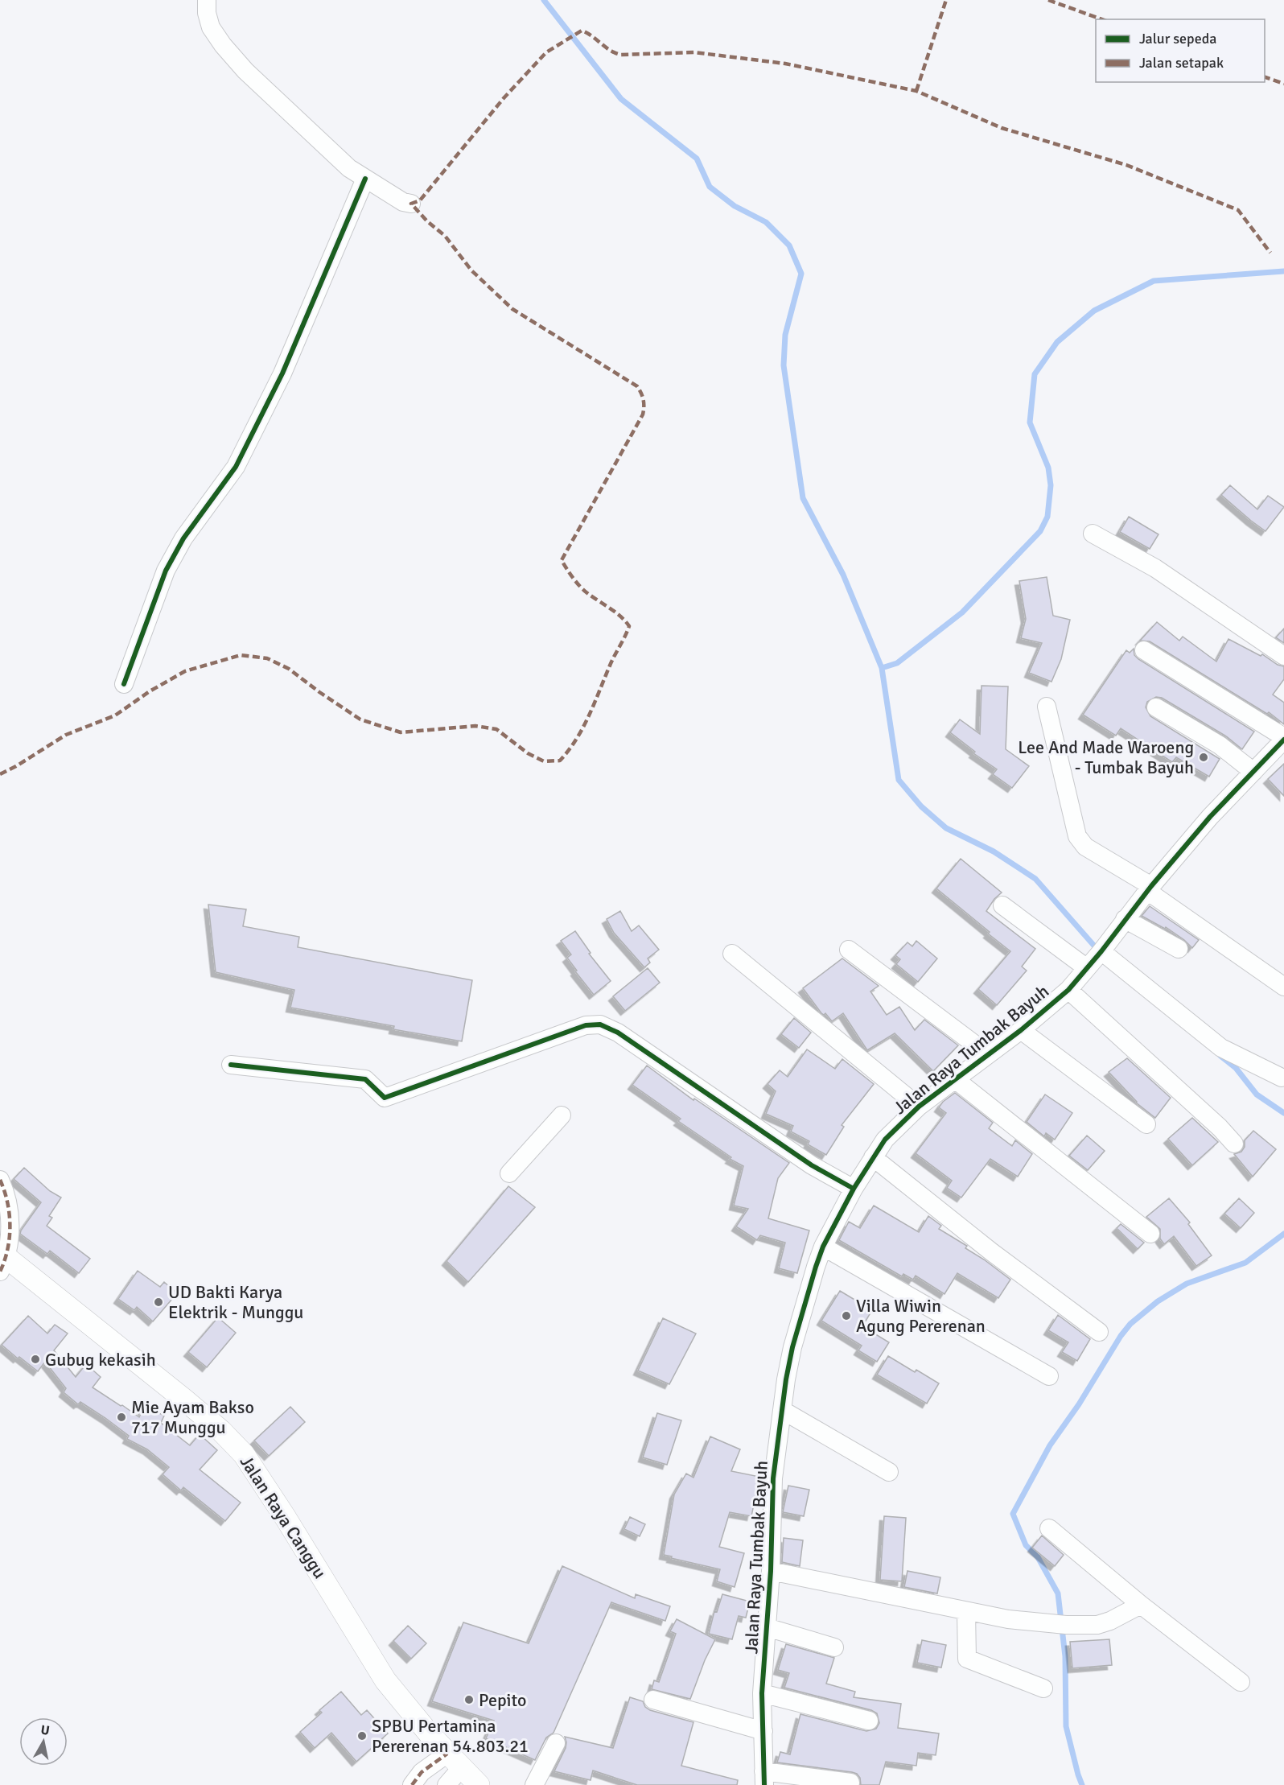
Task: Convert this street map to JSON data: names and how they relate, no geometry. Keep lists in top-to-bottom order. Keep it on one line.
{"streets":{"main road":["Jalan Raya Canggu"],"street":["Jalan Raya Tumbak Bayuh"]},"places":["Lee And Made Waroeng - Tumbak Bayuh","UD Bakti Karya Elektrik - Munggu","Villa Wiwin Agung Pererenan","Gubug kekasih","Mie Ayam Bakso 717 Munggu","Pepito","SPBU Pertamina Pererenan 54.803.21"],"legend":["Jalur sepeda","Jalan setapak"],"north":"top"}
